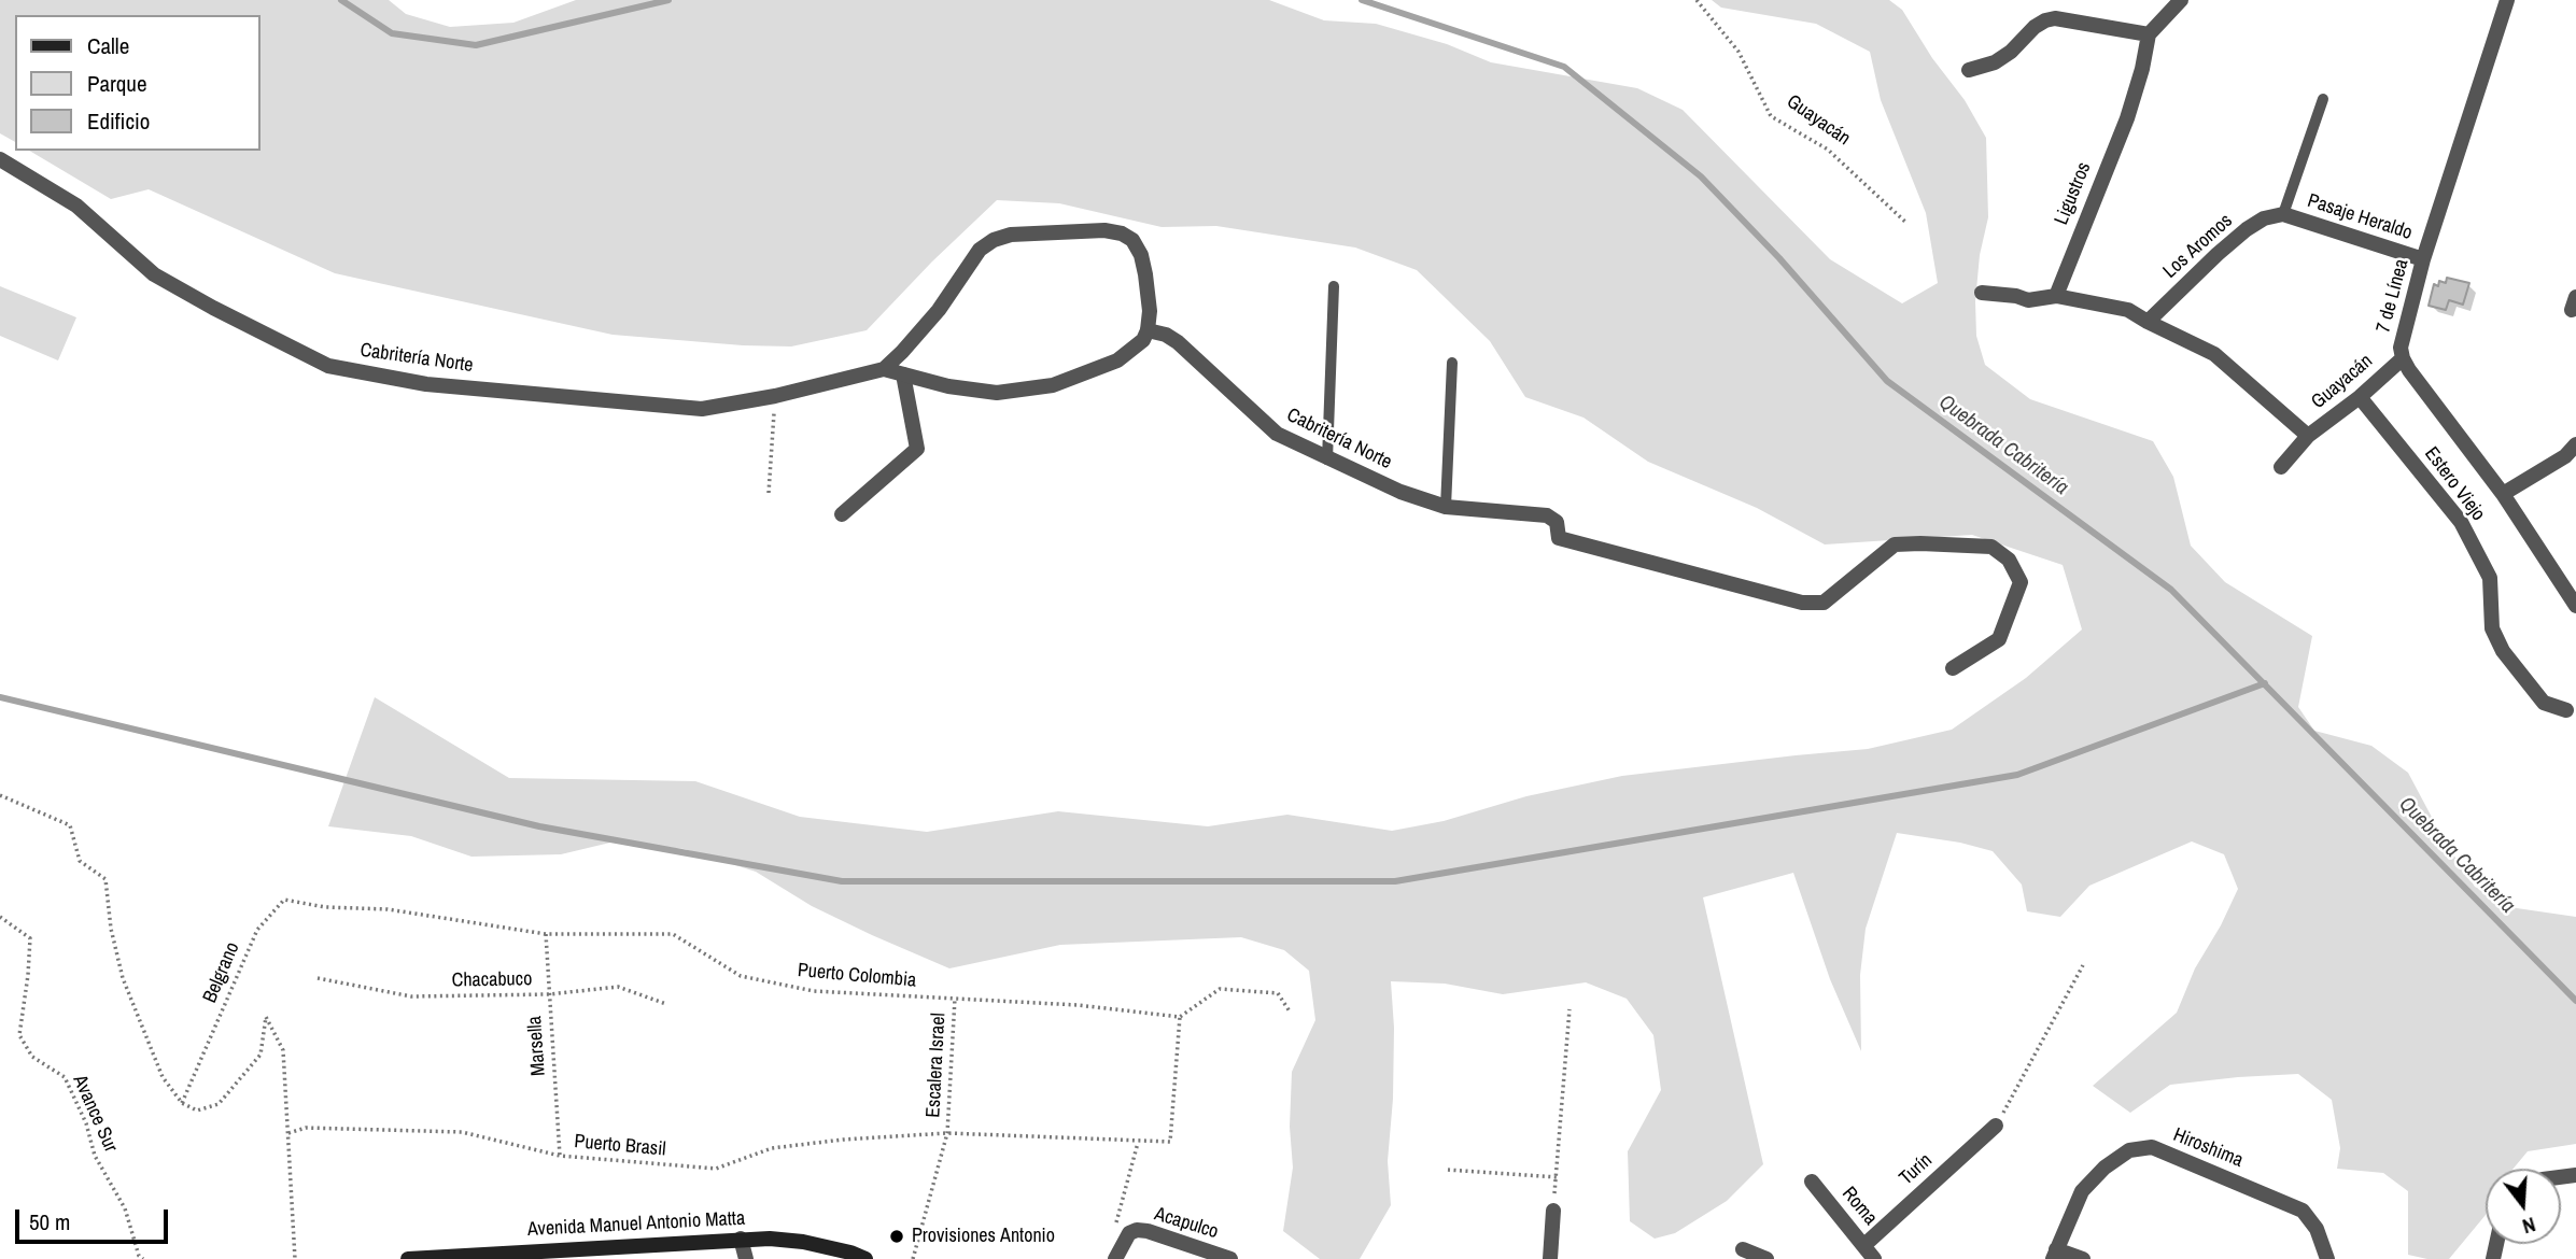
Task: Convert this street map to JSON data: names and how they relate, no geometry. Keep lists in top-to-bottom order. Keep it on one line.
{"streets":{"main road":["Avenida Manuel Antonio Matta"],"street":["Guayacán","Ligustros","Pasaje Heraldo","Los Aromos","7 de Línea","Cabritería Norte","Estero Viejo","Hiroshima","Turín","Roma","Acapulco"],"path":["Belgrano","Puerto Colombia","Chacabuco","Marsella","Escalera Israel","Avance Sur","Puerto Brasil"]},"crossings":[["Guayacán","Ligustros"],["Guayacán","Los Aromos"],["Guayacán","7 de Línea"],["Guayacán","Estero Viejo"],["Pasaje Heraldo","Los Aromos"],["Pasaje Heraldo","7 de Línea"],["Belgrano","Puerto Colombia"],["Puerto Colombia","Marsella"],["Puerto Colombia","Escalera Israel"],["Puerto Colombia","Puerto Brasil"],["Chacabuco","Marsella"],["Marsella","Puerto Brasil"],["Escalera Israel","Puerto Brasil"],["Puerto Brasil","Acapulco"],["Turín","Roma"]],"water":["Quebrada Cabritería"],"places":["Provisiones Antonio"],"legend":["Calle","Parque","Edificio"],"scale_bar":"50 m","north":"bottom"}
